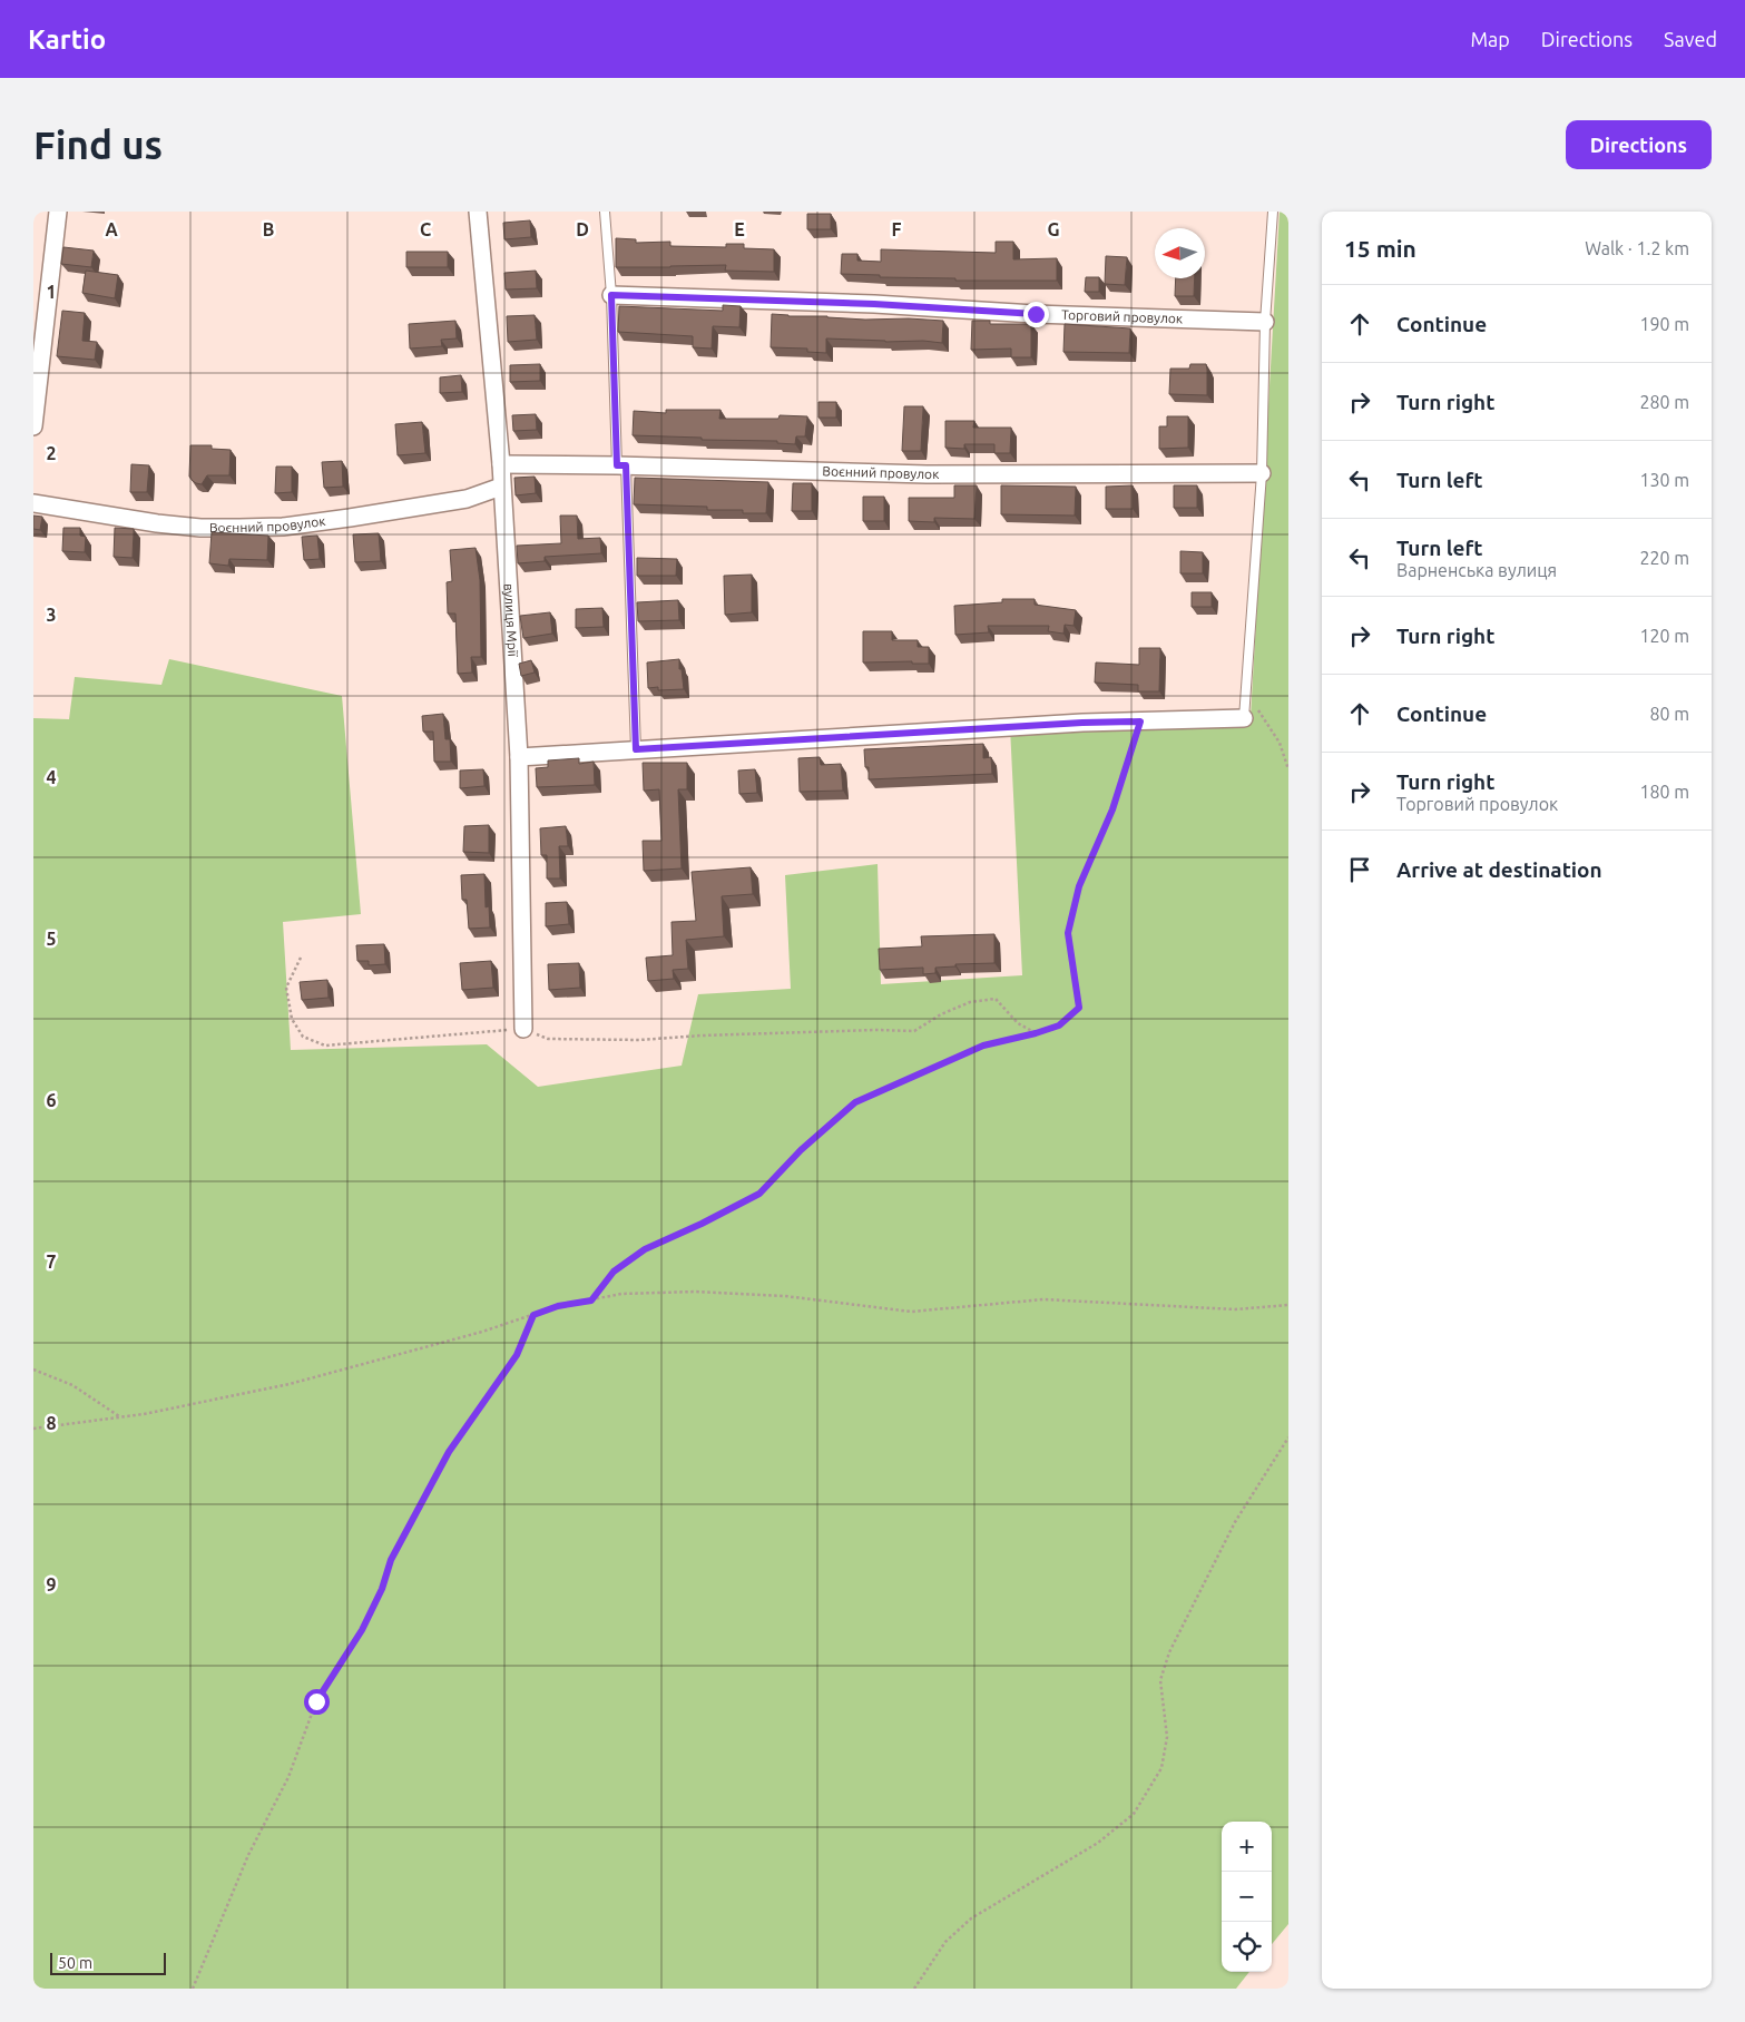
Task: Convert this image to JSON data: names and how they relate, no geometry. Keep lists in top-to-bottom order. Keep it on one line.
{"streets":{"street":["Торговий провулок","Воєнний провулок","вулиця Мрії"]},"crossings":[["Воєнний провулок","вулиця Мрії"]],"scale_bar":"50 m","north":"left","page":{"header":"Kartio","nav":["Map","Directions","Saved"],"buttons":"Directions","title":"Find us","heading":["15 min","Walk · 1.2 km"],"list":[["Continue","190 m"],["Turn right","280 m"],["Turn left","130 m"],["Turn left","Варненська вулиця","220 m"],["Turn right","120 m"],["Continue","80 m"],["Turn right","Торговий провулок","180 m"],"Arrive at destination"],"map_buttons":["+","−"],"scale":"50 m"},"grid":{"columns":["A","B","C","D","E","F","G"],"rows":["1","2","3","4","5","6","7","8","9"]}}
